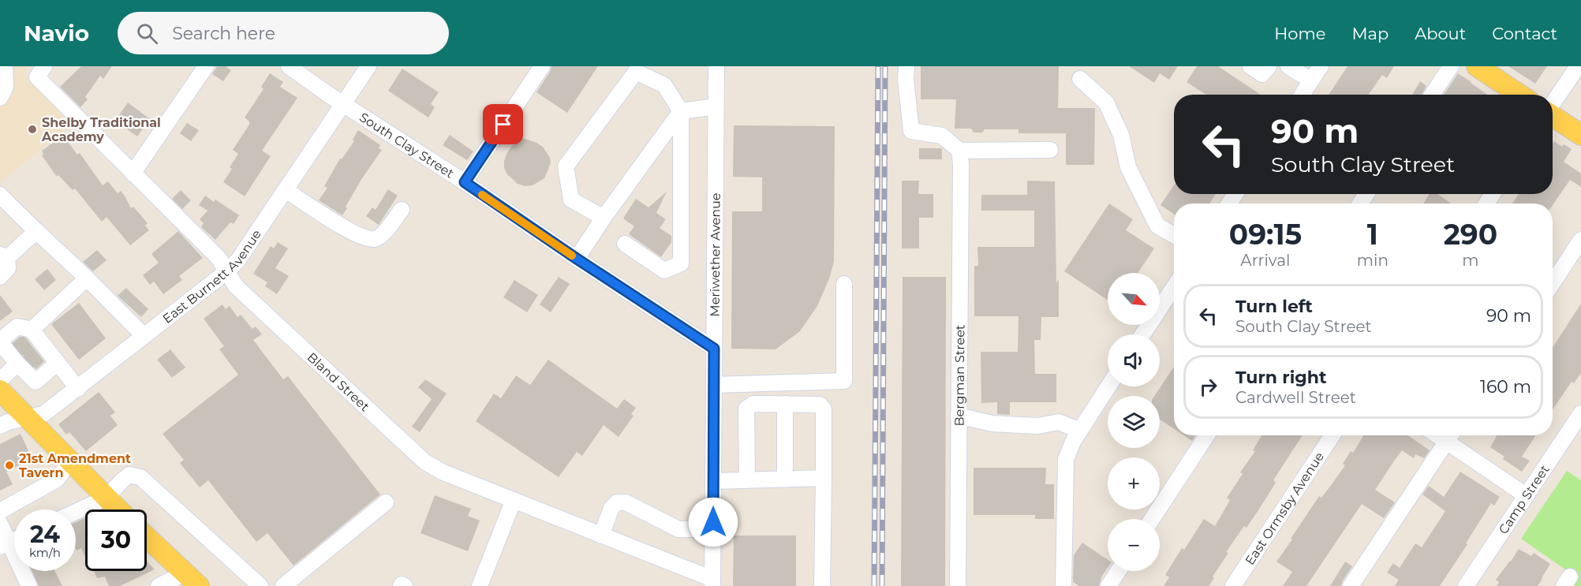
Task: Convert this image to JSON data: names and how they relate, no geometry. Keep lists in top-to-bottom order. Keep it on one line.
{"streets":{"street":["South Clay Street","Meriwether Avenue","East Burnett Avenue","Bergman Street","Bland Street","Camp Street","East Ormsby Avenue"]},"crossings":[["South Clay Street","Meriwether Avenue"],["South Clay Street","East Burnett Avenue"],["Meriwether Avenue","Bland Street"],["East Burnett Avenue","Bland Street"]],"places":["Shelby Traditional Academy","21st Amendment Tavern"],"north":"bottom right","page":{"header":"Navio","search":"Search here","nav":["Home","Map","About","Contact"],"turn":["90 m","South Clay Street"],"eta":["09:15","Arrival","1","min","290","m"],"map_buttons":["+","−"],"list":[{"name":"Turn left","note":"South Clay Street","value":"90 m"},{"name":"Turn right","note":"Cardwell Street","value":"160 m"}],"speed":"24 km/h","limit":"30"}}
